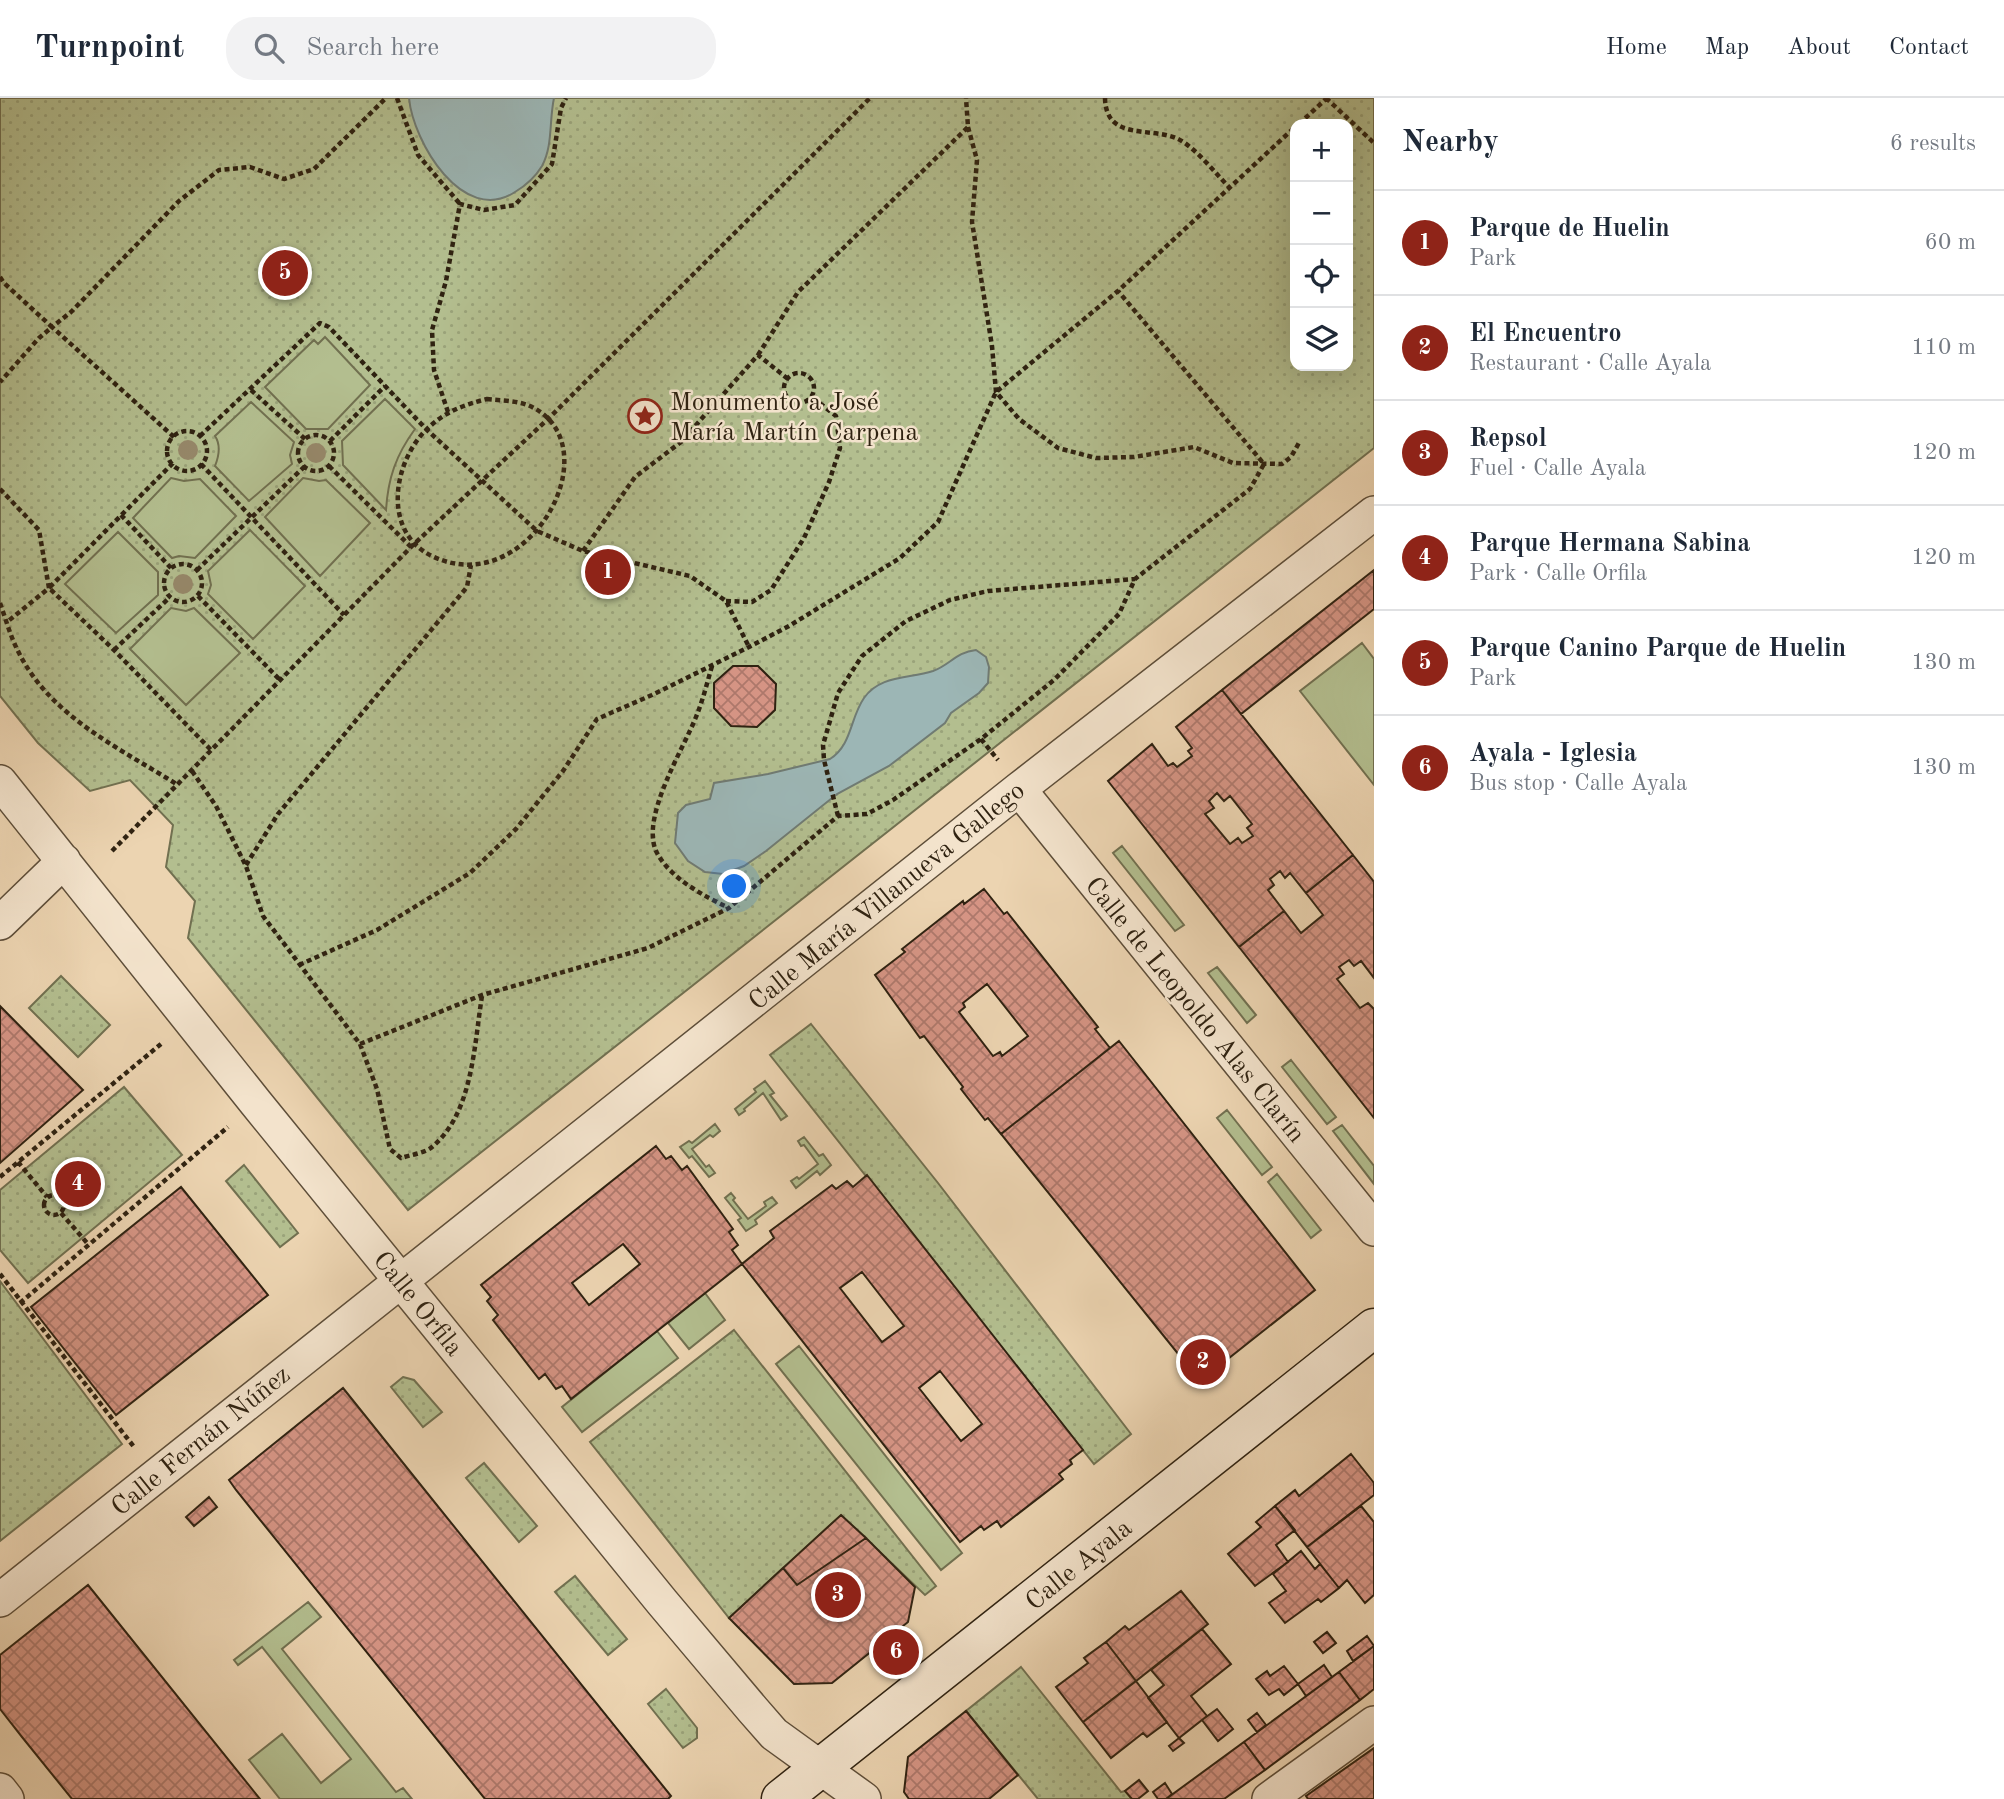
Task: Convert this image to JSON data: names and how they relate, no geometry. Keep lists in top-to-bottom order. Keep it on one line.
{"streets":{"main road":["Calle Ayala"],"street":["Calle María Villanueva Gallego","Calle de Leopoldo Alas Clarín","Calle Orfila","Calle Fernán Núñez"]},"crossings":[["Calle María Villanueva Gallego","Calle de Leopoldo Alas Clarín"],["Calle María Villanueva Gallego","Calle Orfila"],["Calle María Villanueva Gallego","Calle Fernán Núñez"],["Calle Orfila","Calle Fernán Núñez"],["Calle Orfila","Calle Ayala"]],"places":{"place":["Monumento a José María Martín Carpena"]},"page":{"header":"Turnpoint","search":"Search here","nav":["Home","Map","About","Contact"],"heading":["Nearby","6 results"],"map_buttons":["+","−"],"list":[{"mark":"1","name":"Parque de Huelin","note":"Park","value":"60 m"},{"mark":"2","name":"El Encuentro","note":"Restaurant · Calle Ayala","value":"110 m"},{"mark":"3","name":"Repsol","note":"Fuel · Calle Ayala","value":"120 m"},{"mark":"4","name":"Parque Hermana Sabina","note":"Park · Calle Orfila","value":"120 m"},{"mark":"5","name":"Parque Canino Parque de Huelin","note":"Park","value":"130 m"},{"mark":"6","name":"Ayala - Iglesia","note":"Bus stop · Calle Ayala","value":"130 m"}],"pins":["5","1","4","2","3","6"]}}
